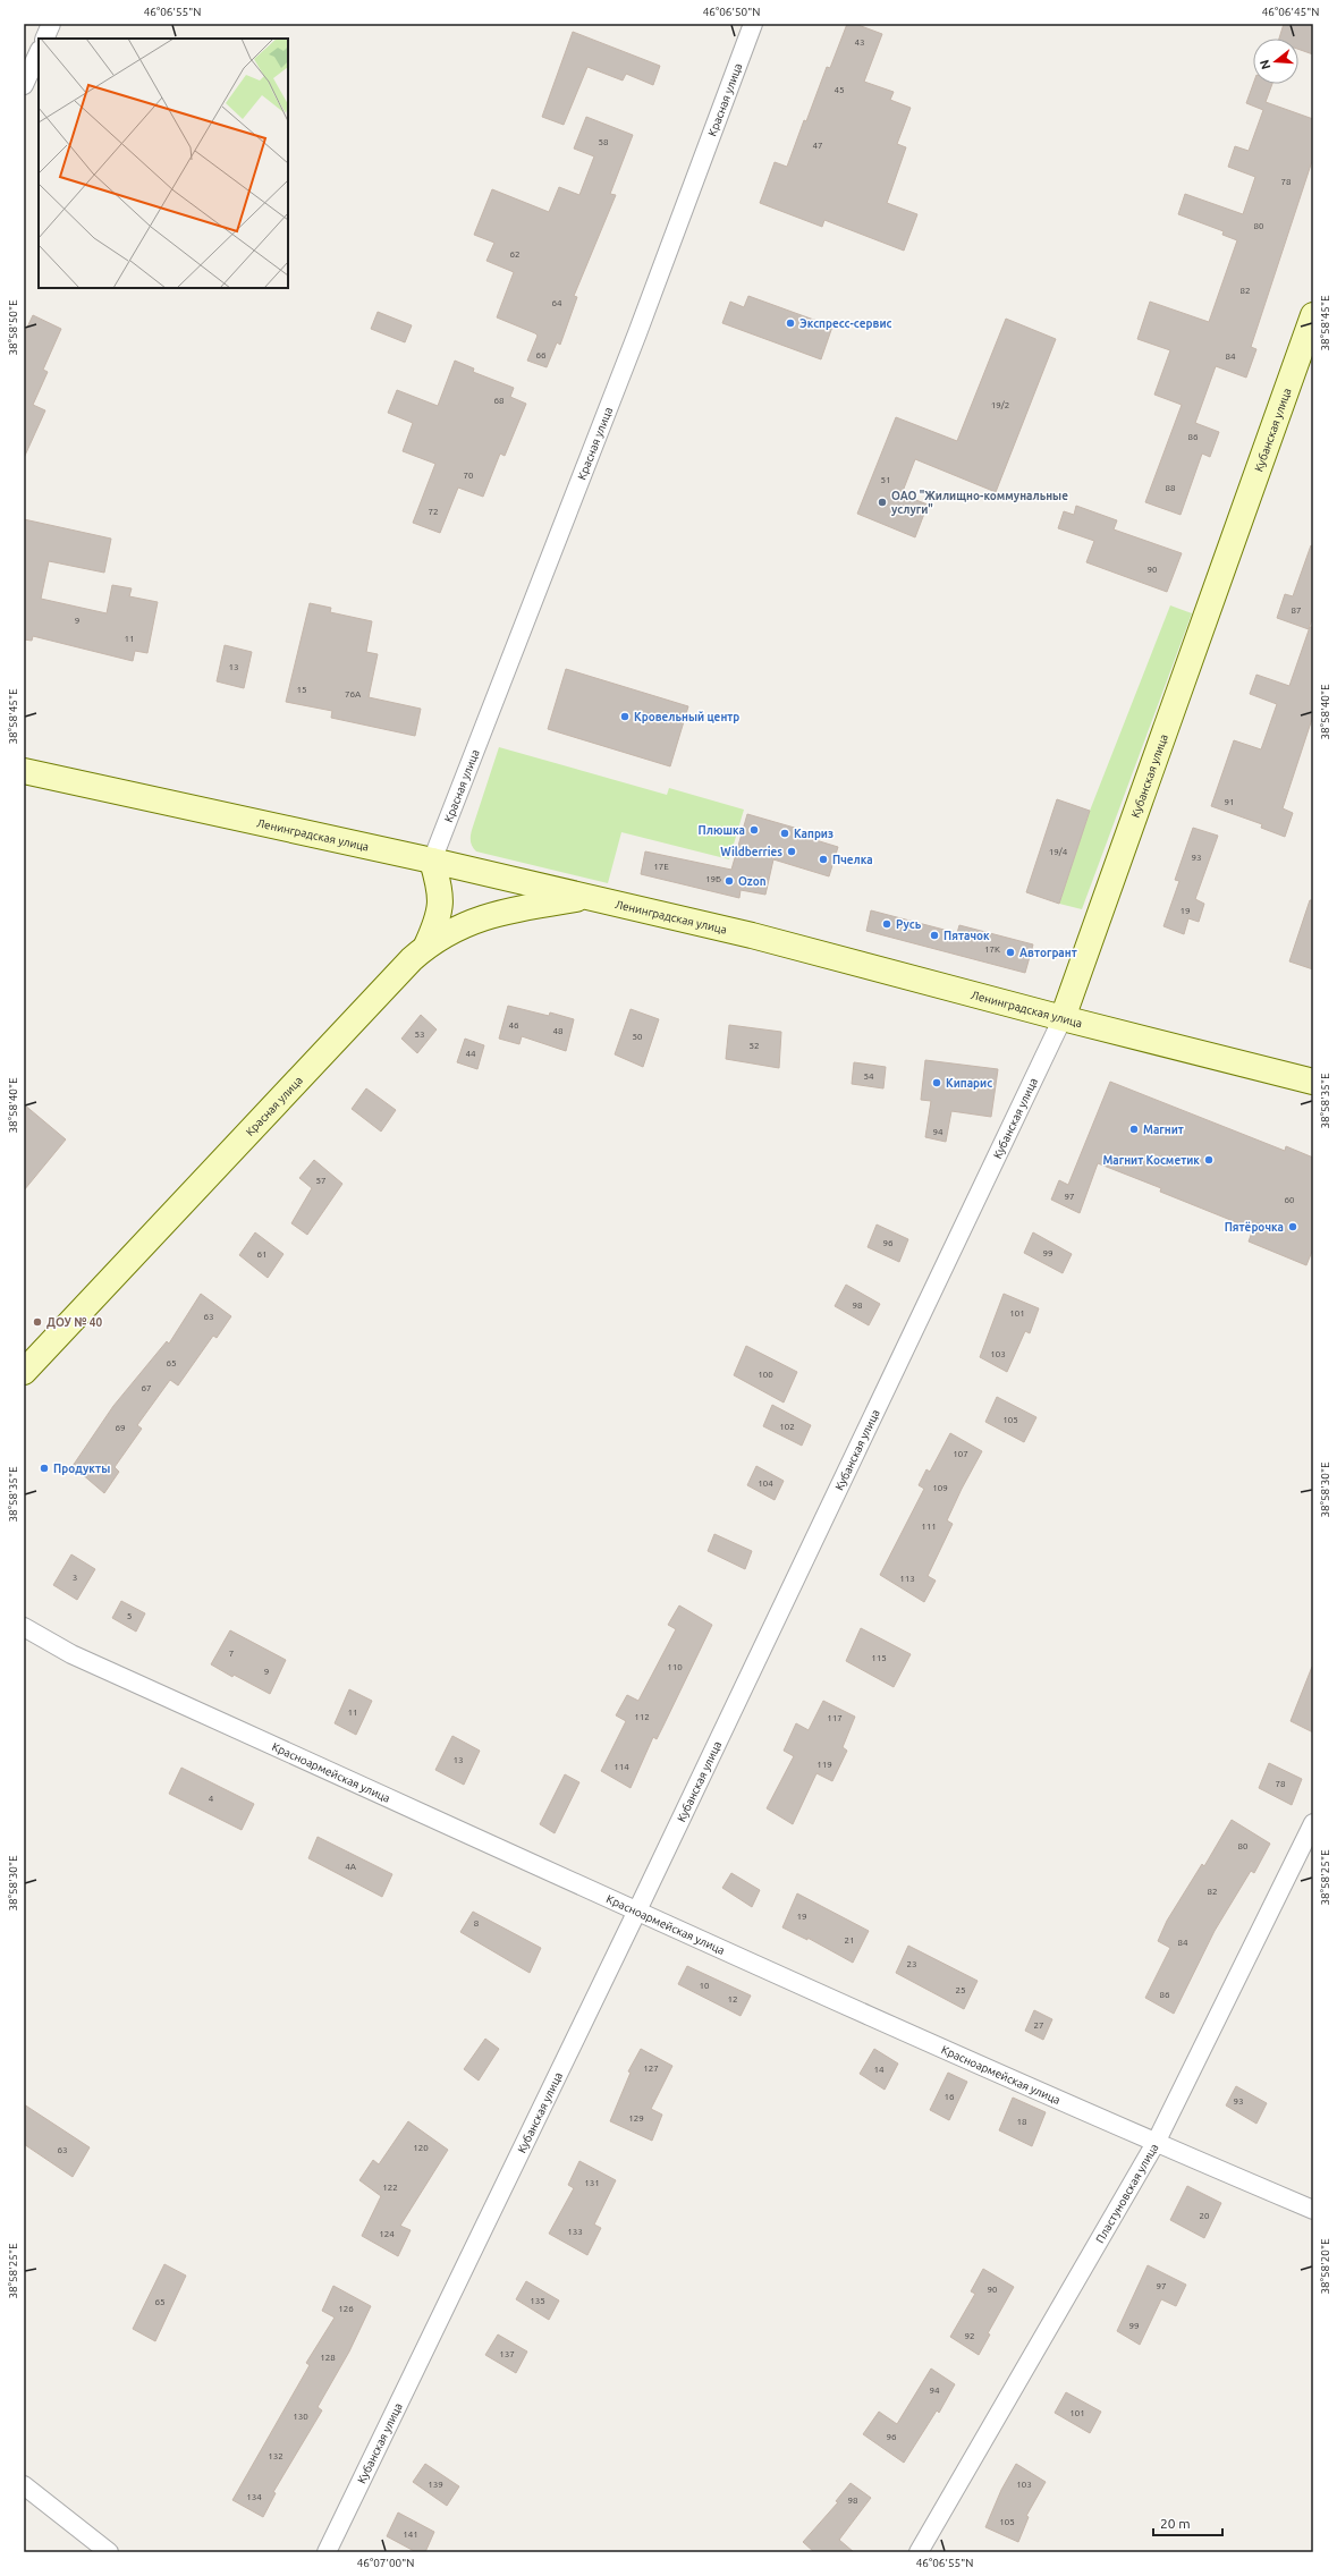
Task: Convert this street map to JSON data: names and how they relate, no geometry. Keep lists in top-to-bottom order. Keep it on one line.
{"streets":{"street":["Красная улица","Кубанская улица","Ленинградская улица","Красноармейская улица","Пластуновская улица"]},"crossings":[["Красная улица","Ленинградская улица"],["Кубанская улица","Ленинградская улица"],["Кубанская улица","Красноармейская улица"],["Красноармейская улица","Пластуновская улица"]],"places":["Экспресс-сервис","ОАО \"Жилищно-коммунальные услуги\"","Кровельный центр","Плюшка","Каприз","Wildberries","Пчелка","Ozon","Русь","Пятачок","Автогрант","Кипарис","Магнит","Магнит Косметик","Пятёрочка","ДОУ № 40","Продукты"],"house_numbers":["43","45","58","47","78","80","62","82","64","66","84","68","19/2","86","70","51","88","72","90","87","9","11","13","15","76А","91","19/4","93","17Е","19Б","19","17К","46","48","53","50","52","44","54","94","57","97","60","96","99","61","98","101","63","103","65","100","67","105","102","69","107","104","109","111","3","113","5","7","115","110","9","11","112","117","13","119","114","78","4","80","4А","82","19","8","21","84","23","10","25","86","12","27","127","14","16","93","129","18","120","63","131","122","20","133","124","97","90","135","65","126","99","92","137","128","94","101","130","96","132","139","103","134","98","105","141"],"scale_bar":"20 m","north":"left","coordinates":["46°06'55\"N","46°06'50\"N","46°06'45\"N","38°58'45\"E","38°58'50\"E","38°58'40\"E","38°58'35\"E","38°58'30\"E","38°58'25\"E","38°58'20\"E","46°07'00\"N"]}
